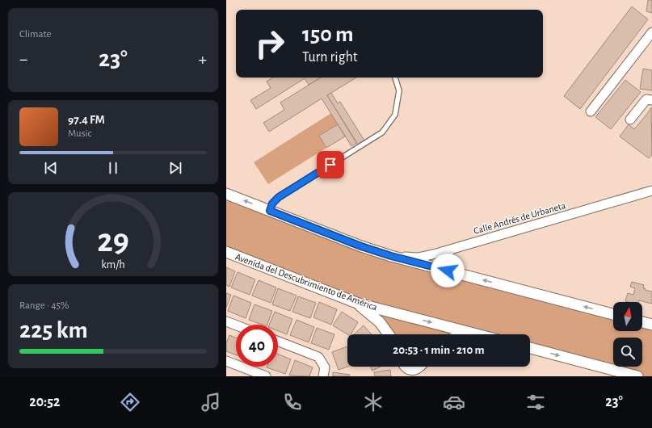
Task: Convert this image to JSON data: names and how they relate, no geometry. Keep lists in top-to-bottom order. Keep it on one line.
{"streets":{"street":["Calle Andrés de Urbaneta","Avenida del Descubrimiento de América"]},"north":"top","page":{"tile":["Climate",["Range · 45%","225 km"]],"turn":["150 m","Turn right"],"heat":["−","23°","+"],"song":["97.4 FM","Music"],"limit":"40","trip":"20:53 · 1 min · 210 m","tabs":["20:52","23°"],"gauge":["29","km/h"]}}
